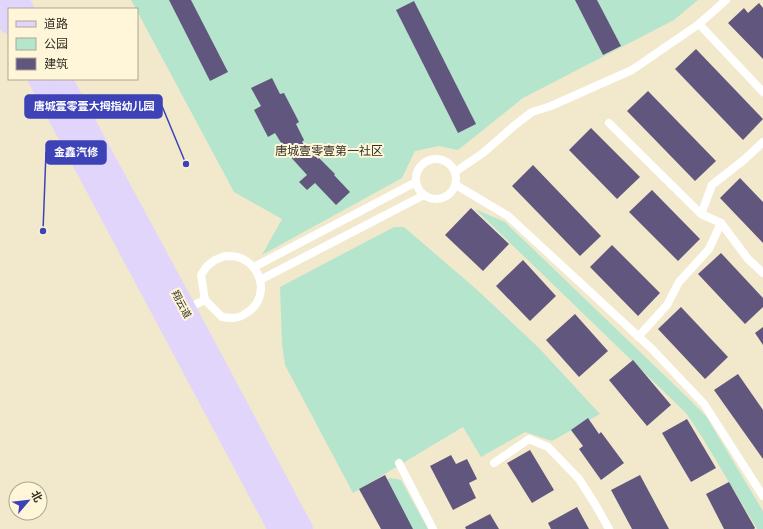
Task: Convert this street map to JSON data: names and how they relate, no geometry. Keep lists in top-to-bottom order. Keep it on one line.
{"streets":{"main road":["翔云道"]},"districts":["唐城壹零壹第一社区"],"places":["唐城壹零壹大拇指幼儿园","金鑫汽修"],"legend":["道路","公园","建筑"],"north":"top right"}
